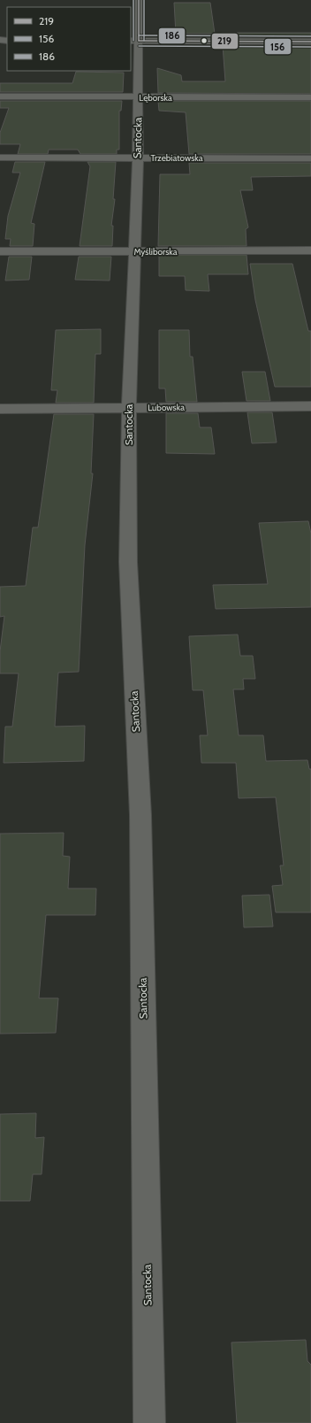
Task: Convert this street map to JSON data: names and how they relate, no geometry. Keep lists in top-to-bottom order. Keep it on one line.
{"streets":{"street":["Lęborska","Santocka","Trzebiatowska","Myśliborska","Lubowska"]},"crossings":[["Lęborska","Santocka"],["Santocka","Trzebiatowska"],["Santocka","Myśliborska"],["Santocka","Lubowska"]],"lines":["transit line 219","transit line 156","transit line 186"],"legend":["219","156","186"]}
